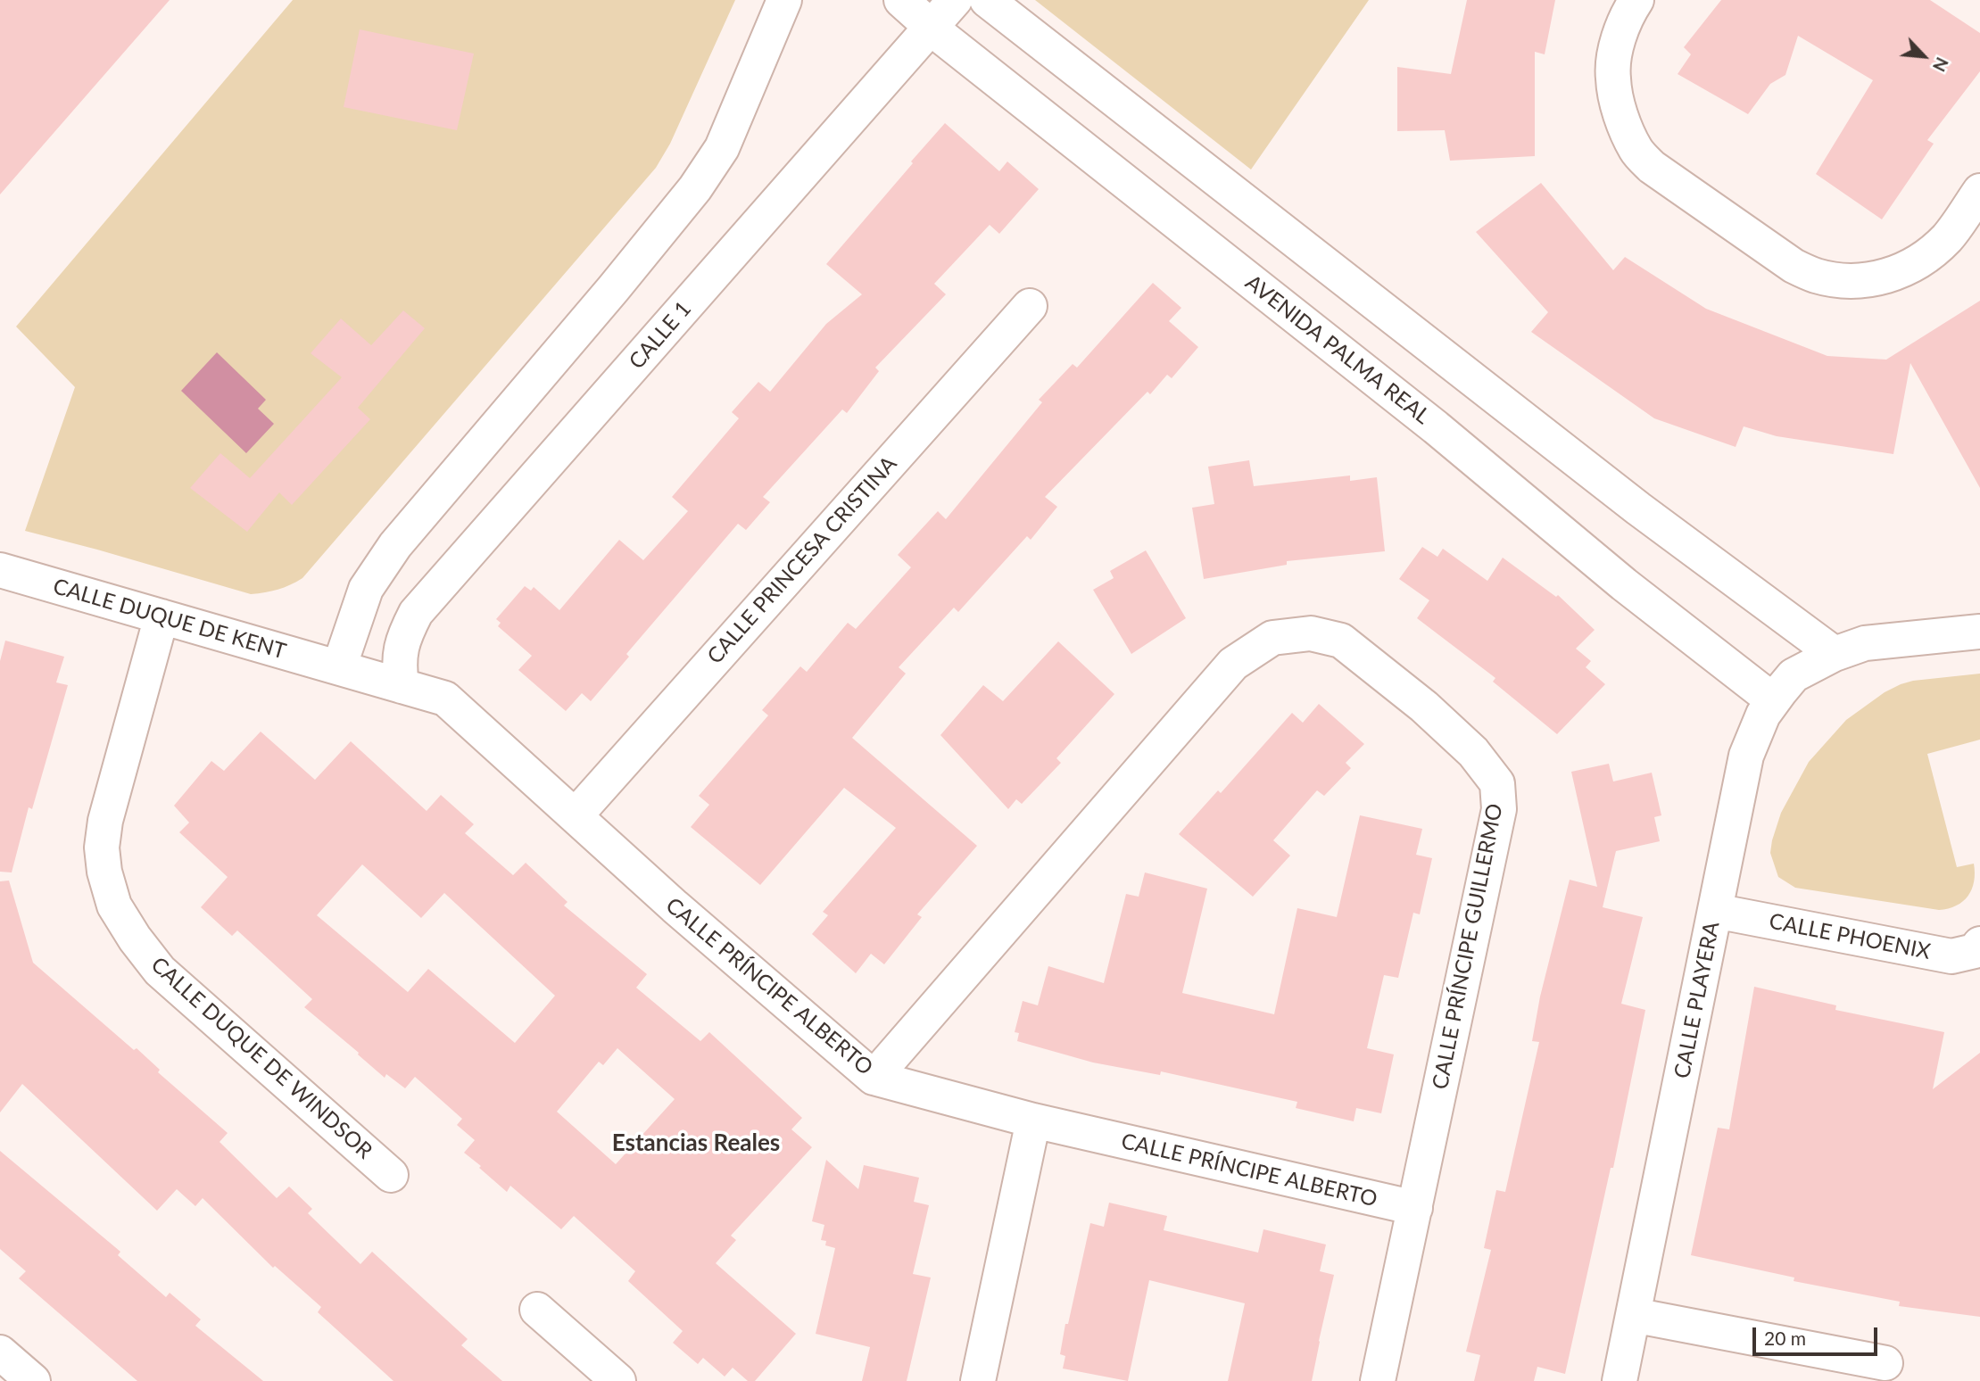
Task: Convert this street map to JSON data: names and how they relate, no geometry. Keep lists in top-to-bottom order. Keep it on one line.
{"streets":{"street":["CALLE 1","AVENIDA PALMA REAL","CALLE PRINCESA CRISTINA","CALLE DUQUE DE KENT","CALLE PHOENIX","CALLE PRÍNCIPE GUILLERMO","CALLE PRÍNCIPE ALBERTO","CALLE PLAYERA","CALLE DUQUE DE WINDSOR"]},"crossings":[["CALLE 1","AVENIDA PALMA REAL"],["CALLE 1","CALLE PRÍNCIPE ALBERTO"],["AVENIDA PALMA REAL","CALLE PLAYERA"],["CALLE PRINCESA CRISTINA","CALLE PRÍNCIPE ALBERTO"],["CALLE DUQUE DE KENT","CALLE PRÍNCIPE ALBERTO"],["CALLE DUQUE DE KENT","CALLE DUQUE DE WINDSOR"],["CALLE PHOENIX","CALLE PLAYERA"],["CALLE PRÍNCIPE GUILLERMO","CALLE PRÍNCIPE ALBERTO"]],"districts":["Estancias Reales"],"scale_bar":"20 m","north":"bottom right"}
